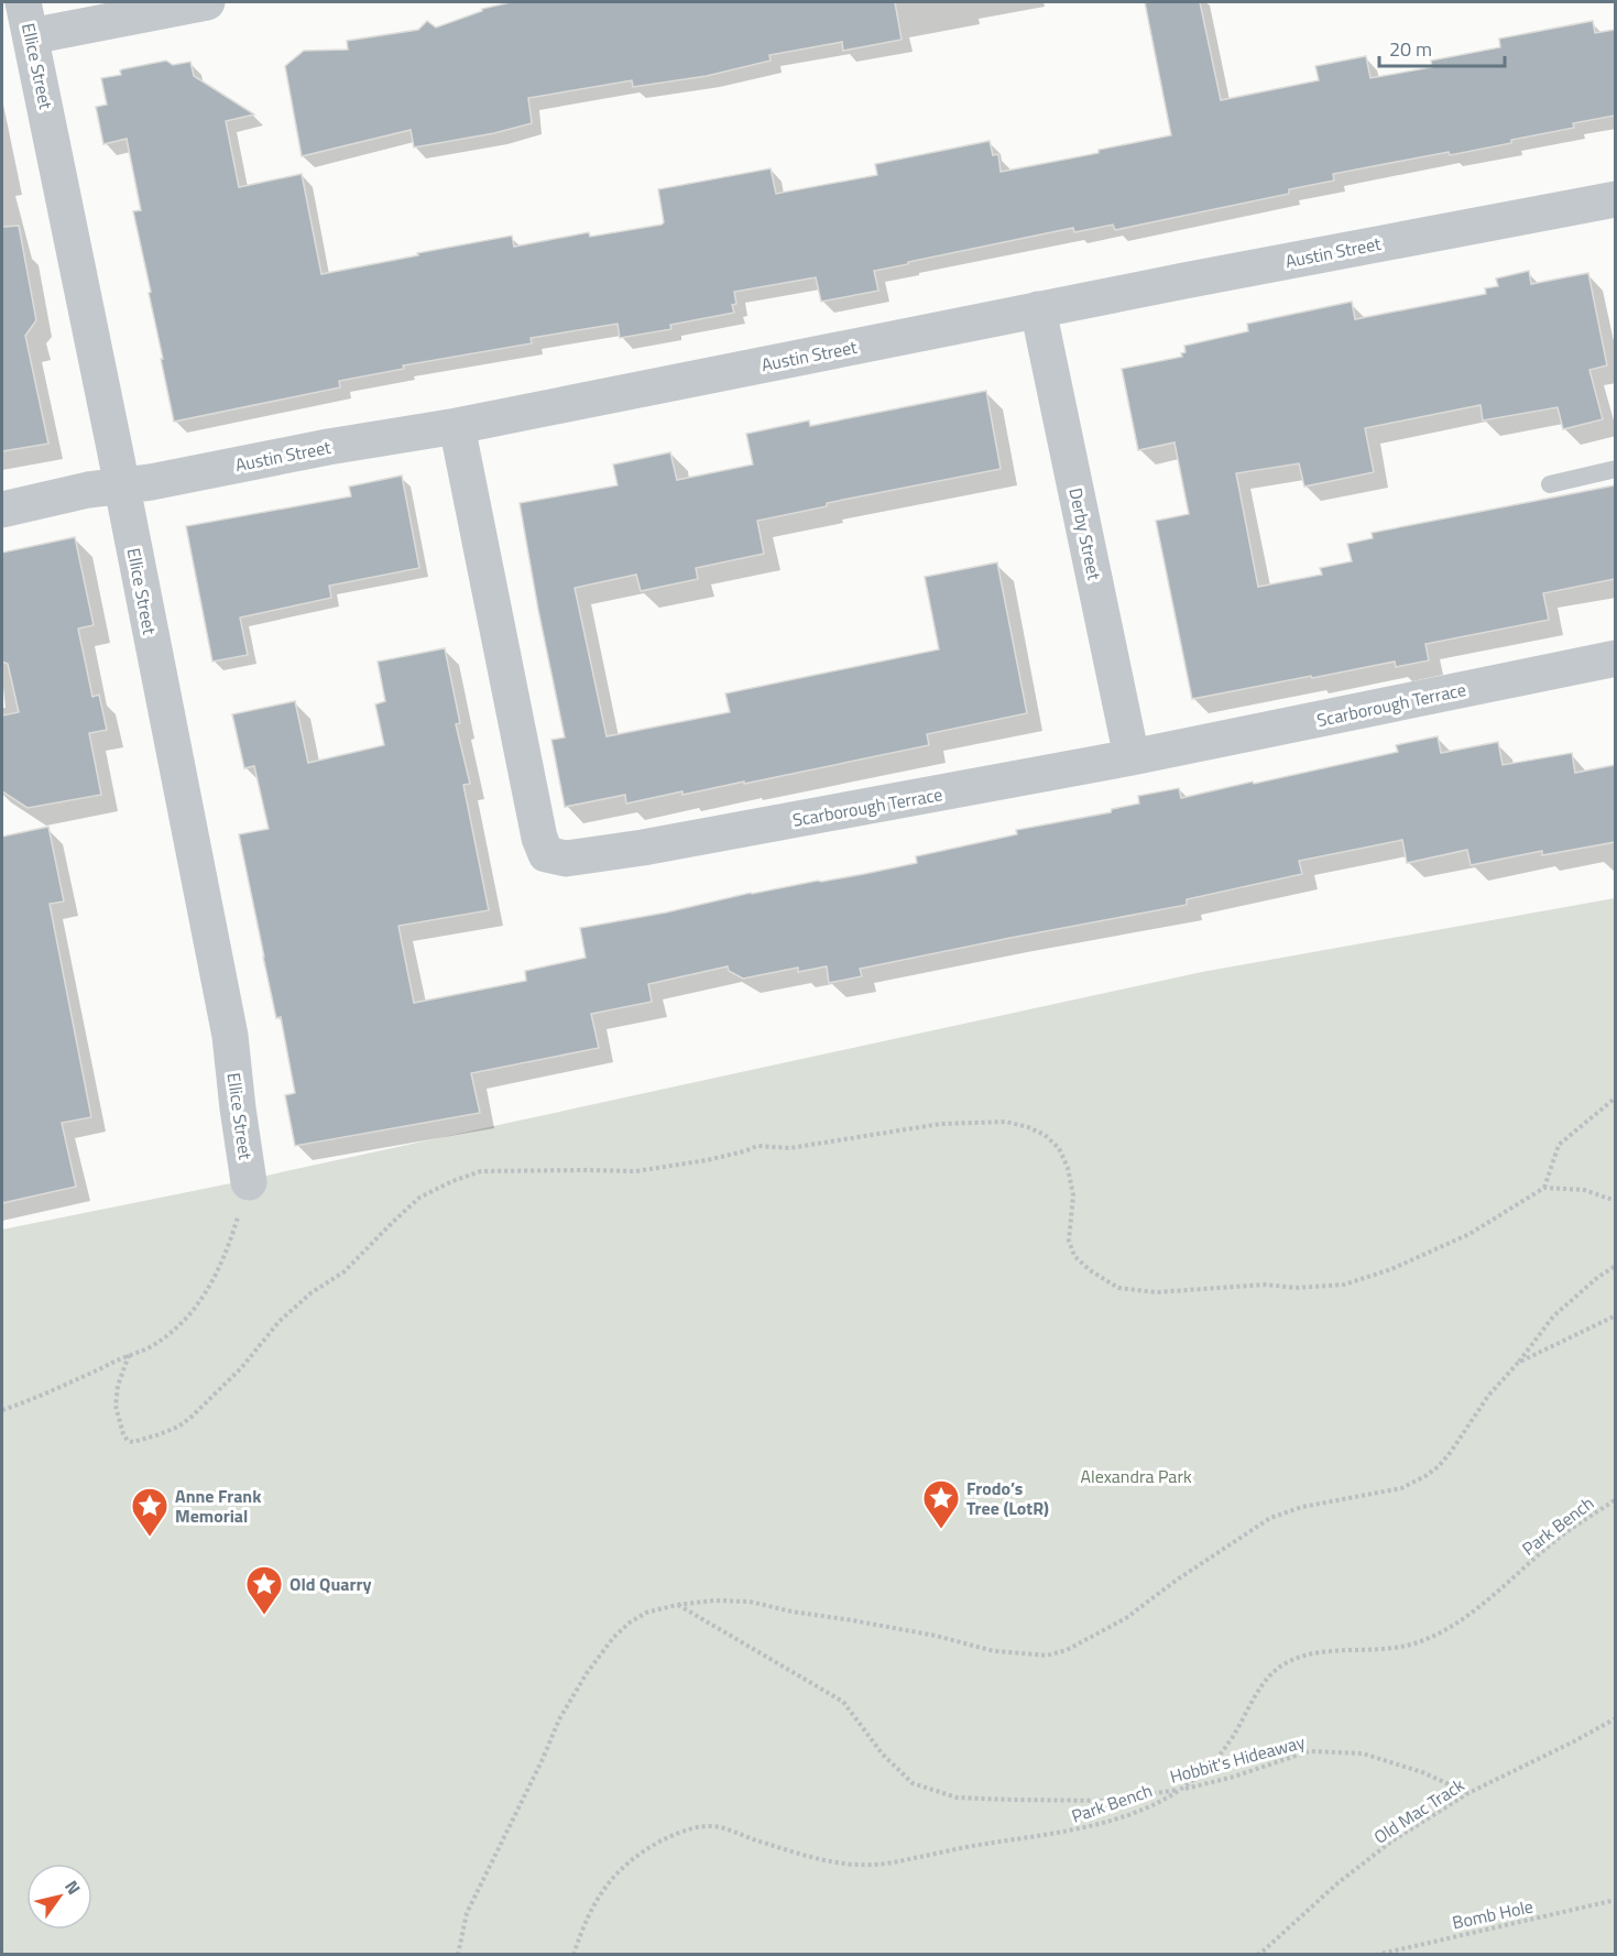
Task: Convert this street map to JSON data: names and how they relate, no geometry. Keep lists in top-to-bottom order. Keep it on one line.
{"streets":{"street":["Ellice Street","Austin Street","Derby Street","Scarborough Terrace"],"path":["Park Bench","Hobbit's Hideaway","Old Mac Track","Bomb Hole"]},"crossings":[["Ellice Street","Austin Street"],["Austin Street","Derby Street"],["Austin Street","Scarborough Terrace"],["Derby Street","Scarborough Terrace"],["Park Bench","Hobbit's Hideaway"],["Hobbit's Hideaway","Old Mac Track"]],"parks":["Alexandra Park"],"places":{"place":["Frodo’s Tree (LotR)","Anne Frank Memorial","Old Quarry"]},"scale_bar":"20 m","north":"top right"}
